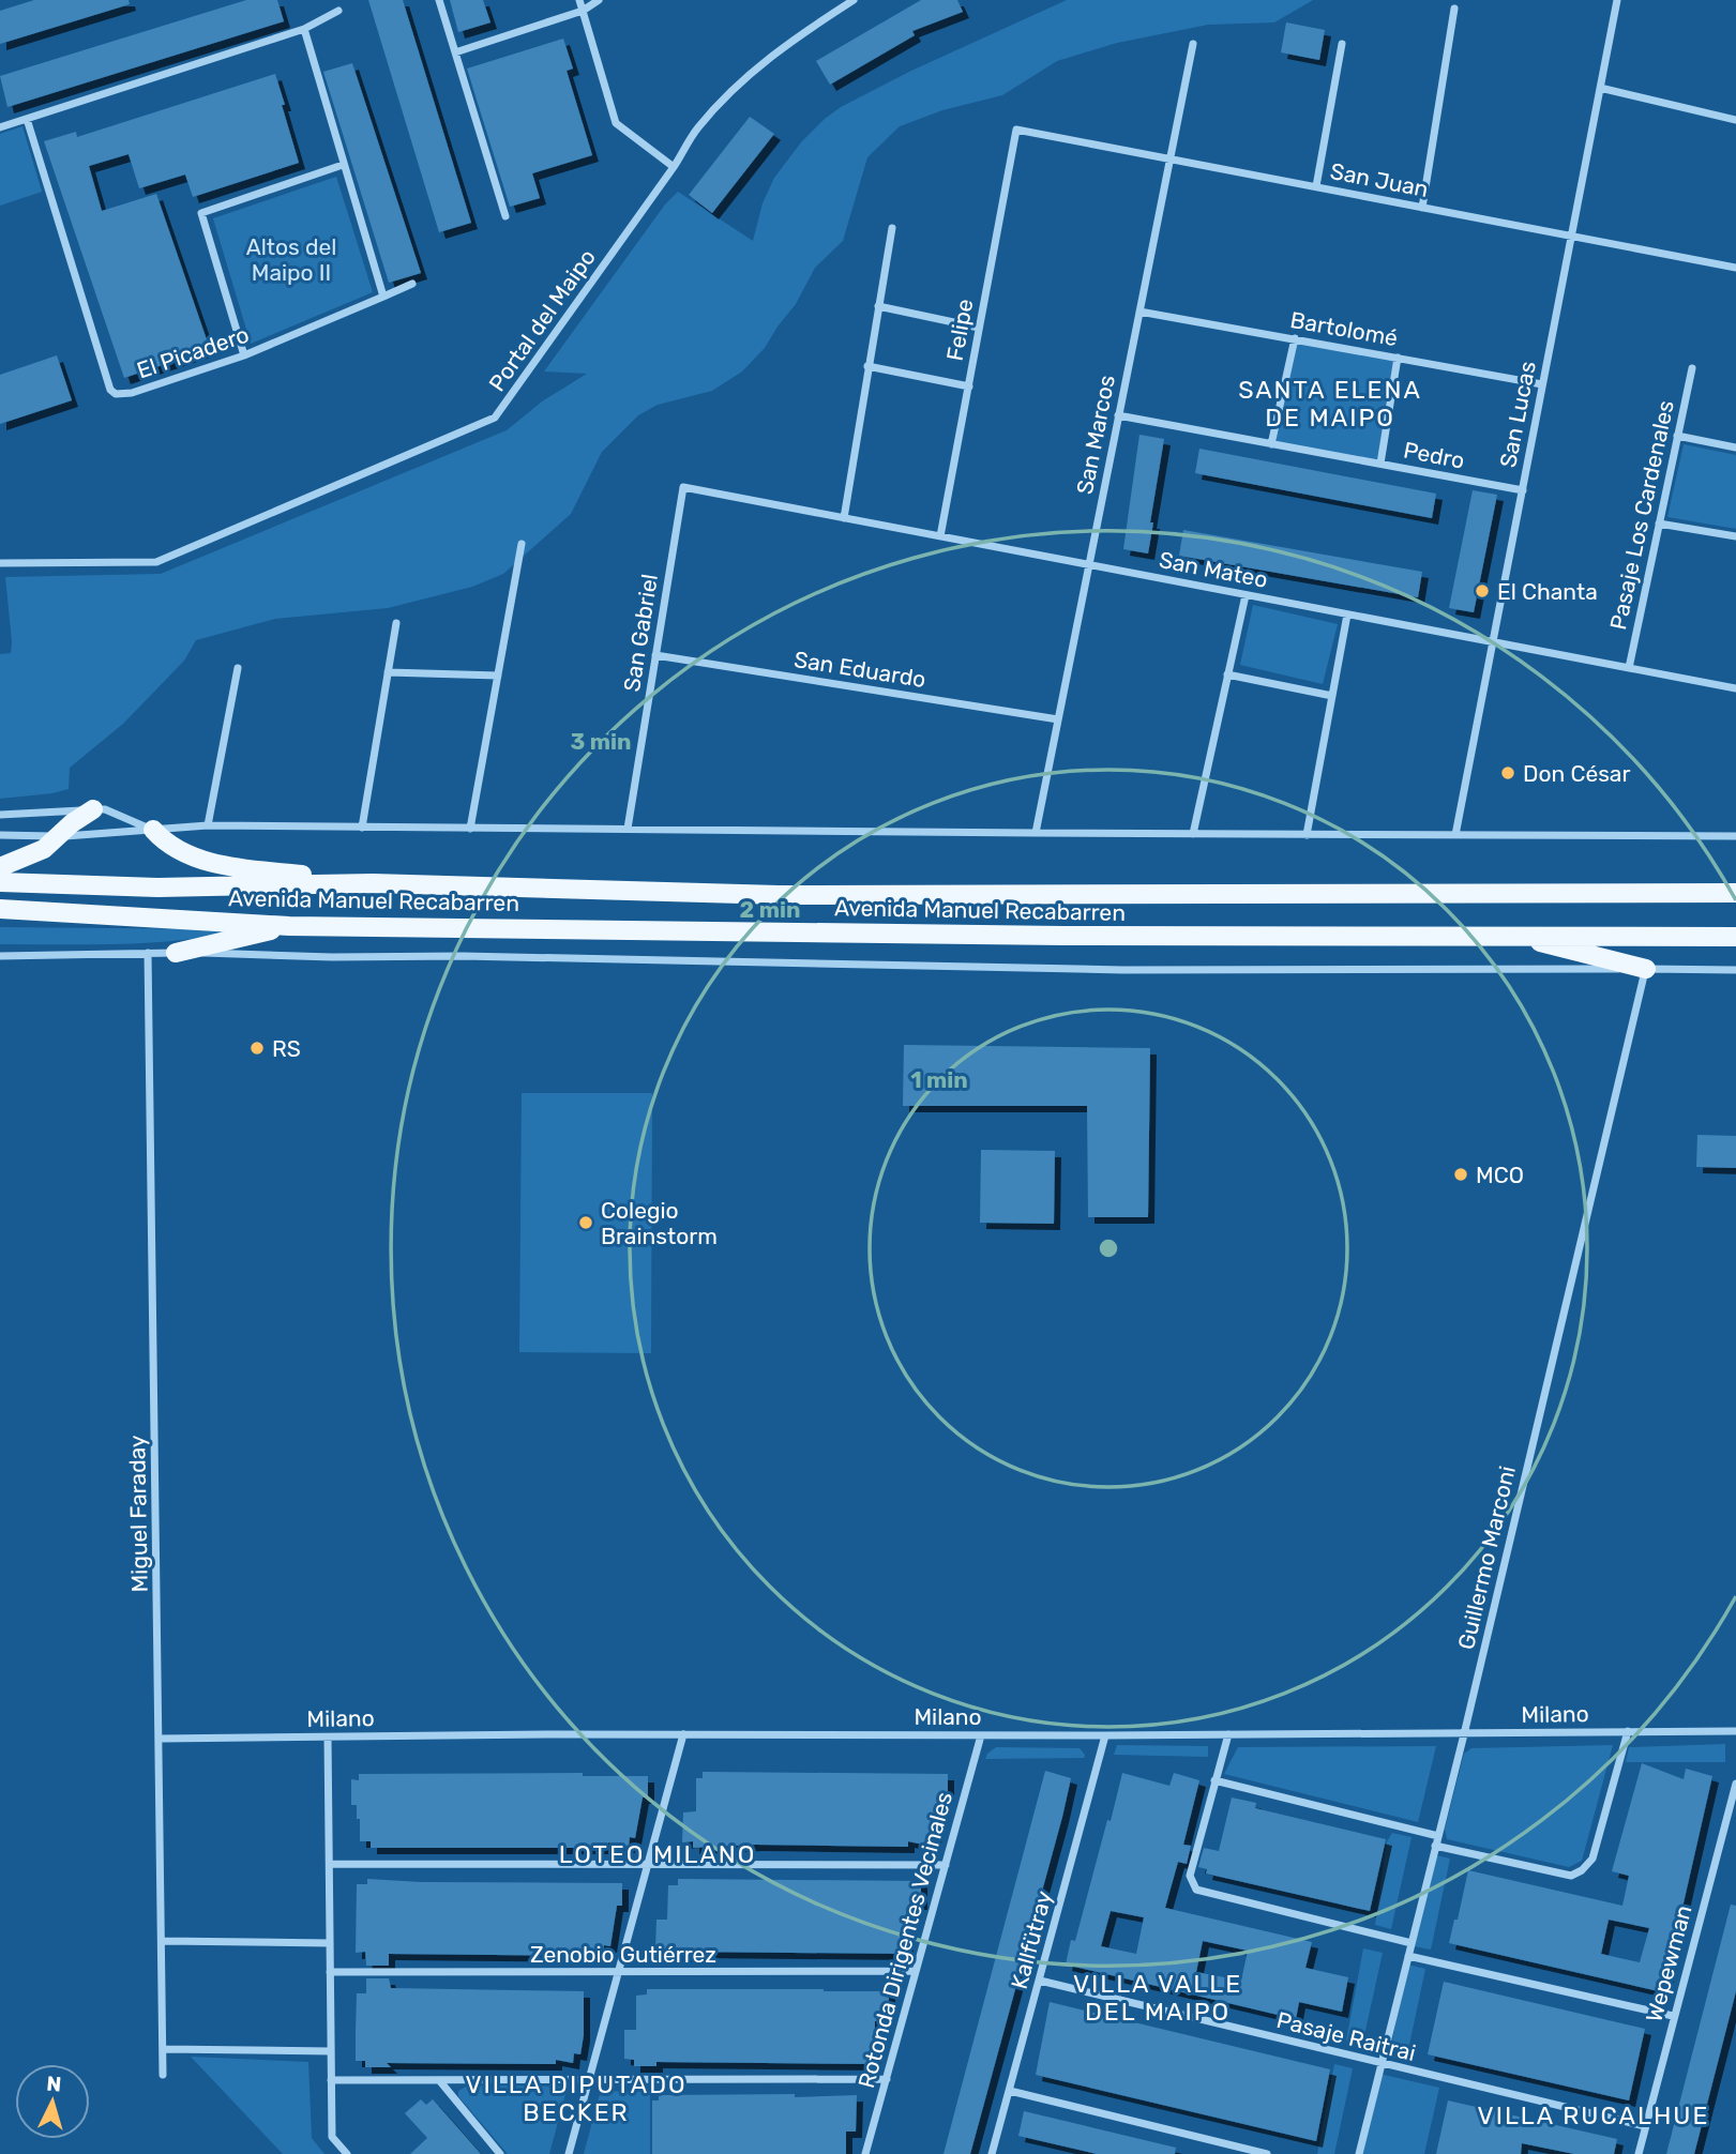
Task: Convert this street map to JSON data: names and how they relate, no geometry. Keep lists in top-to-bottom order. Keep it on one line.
{"streets":{"main road":["Avenida Manuel Recabarren"],"street":["San Juan","Portal del Maipo","Bartolomé","Felipe","El Picadero","San Lucas","San Marcos","Pedro","Pasaje Los Cardenales","San Mateo","San Gabriel","San Eduardo","Miguel Faraday","Guillermo Marconi","Milano","Rotonda Dirigentes Vecinales","Kallfütray","Zenobio Gutiérrez","Wepewman","Pasaje Raitrai"]},"crossings":[["San Juan","Felipe"],["San Juan","San Lucas"],["San Juan","San Marcos"],["Bartolomé","San Lucas"],["Bartolomé","San Marcos"],["Felipe","San Mateo"],["San Lucas","Pedro"],["San Lucas","San Mateo"],["San Marcos","Pedro"],["San Marcos","San Mateo"],["San Marcos","San Eduardo"],["Pasaje Los Cardenales","San Mateo"],["San Mateo","San Gabriel"],["San Gabriel","San Eduardo"],["Miguel Faraday","Milano"],["Guillermo Marconi","Milano"],["Guillermo Marconi","Pasaje Raitrai"],["Milano","Rotonda Dirigentes Vecinales"],["Milano","Kallfütray"],["Rotonda Dirigentes Vecinales","Zenobio Gutiérrez"],["Kallfütray","Pasaje Raitrai"],["Wepewman","Pasaje Raitrai"]],"districts":["SANTA ELENA DE MAIPO","LOTEO MILANO","VILLA VALLE DEL MAIPO","VILLA DIPUTADO BECKER","VILLA RUCALHUE"],"parks":["Altos del Maipo II"],"places":["El Chanta","Don César","RS","MCO","Colegio Brainstorm"],"north":"top","rings":["3 min","2 min","1 min"]}
